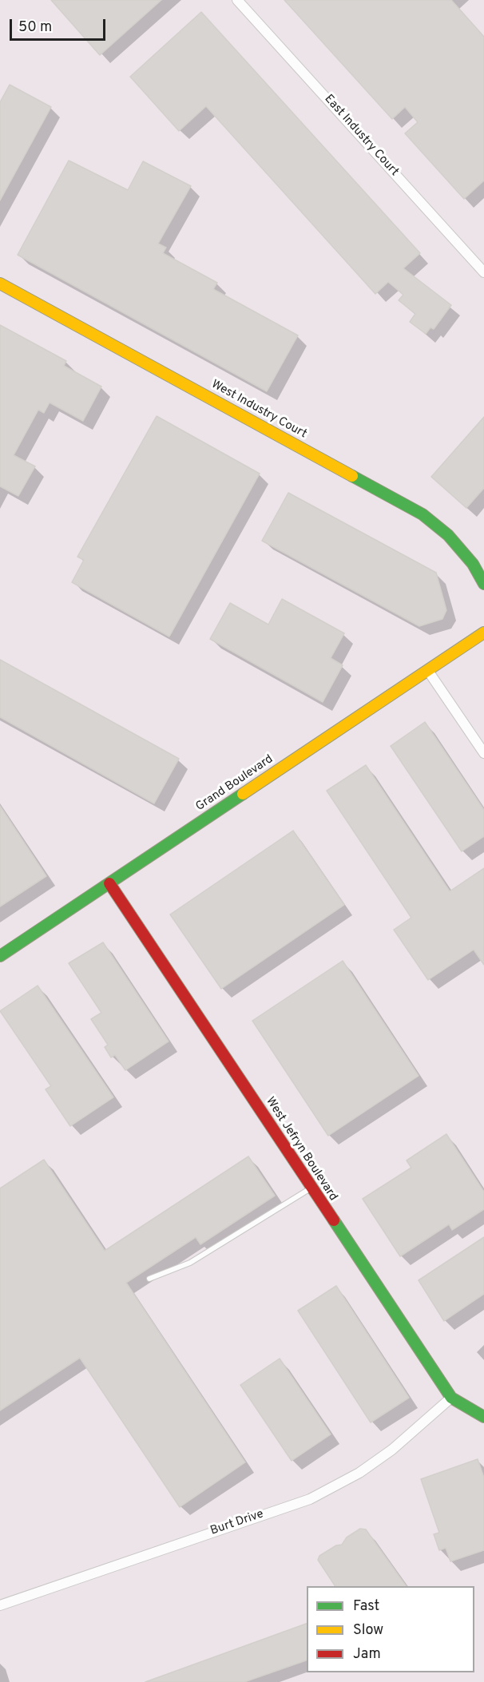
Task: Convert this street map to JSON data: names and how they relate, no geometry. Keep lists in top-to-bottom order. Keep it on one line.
{"streets":{"street":["East Industry Court","West Industry Court","Grand Boulevard","West Jefryn Boulevard","Burt Drive"]},"crossings":[["Grand Boulevard","West Jefryn Boulevard"],["West Jefryn Boulevard","Burt Drive"]],"legend":["Fast","Slow","Jam"],"scale_bar":"50 m"}
